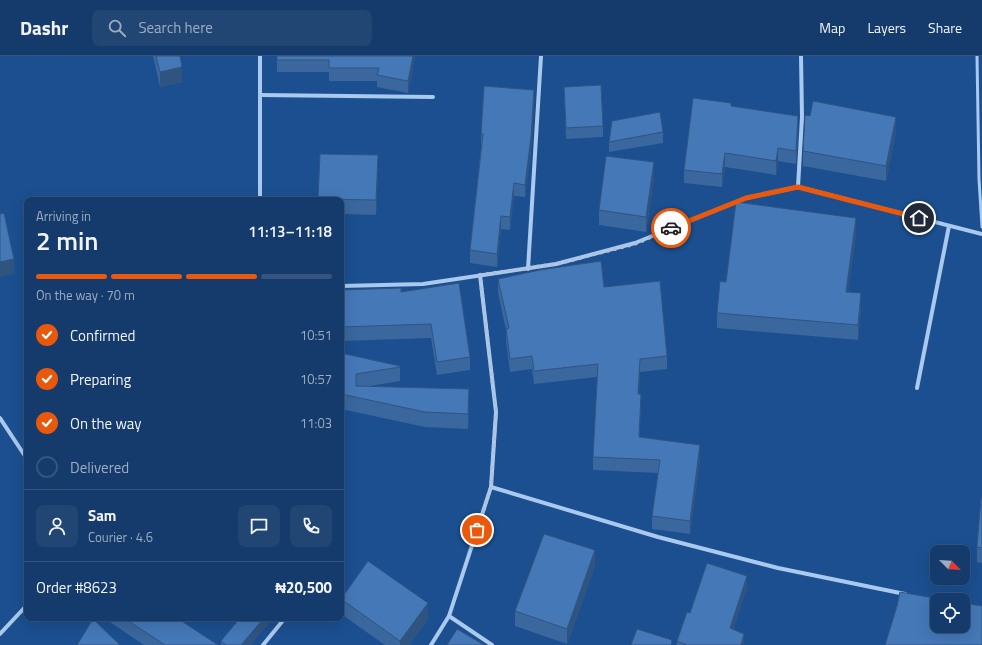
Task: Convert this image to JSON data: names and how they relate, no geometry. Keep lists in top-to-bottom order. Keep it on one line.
{"north":"bottom right","page":{"header":"Dashr","search":"Search here","nav":["Map","Layers","Share"],"heading":["2 min","Arriving in","11:13–11:18"],"panel":["Sam","Courier · 4.6","Order #8623","₦20,500"],"bar":"On the way · 70 m","list":[["Confirmed","10:51"],["Preparing","10:57"],["On the way","11:03"],"Delivered"]}}
